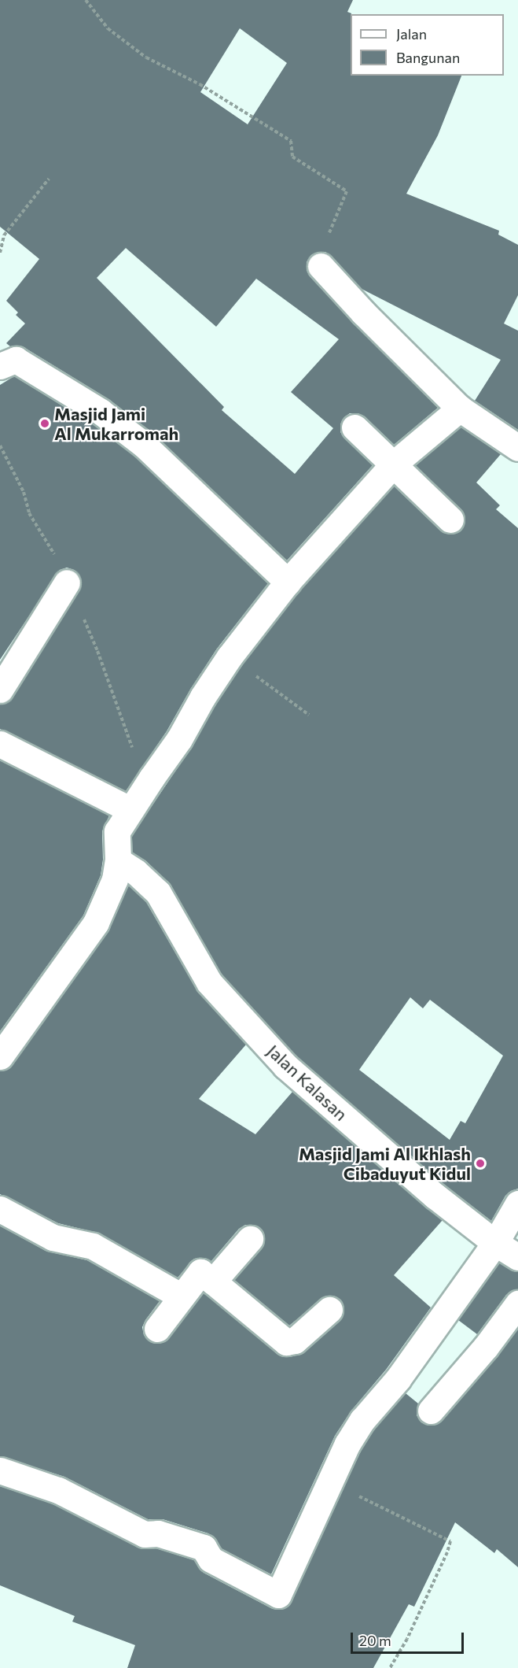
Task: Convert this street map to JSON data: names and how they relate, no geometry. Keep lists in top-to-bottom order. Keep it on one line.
{"streets":{"street":["Jalan Kalasan"]},"places":["Masjid Jami Al Mukarromah","Masjid Jami Al Ikhlash Cibaduyut Kidul"],"legend":["Jalan","Bangunan"],"scale_bar":"20 m"}
